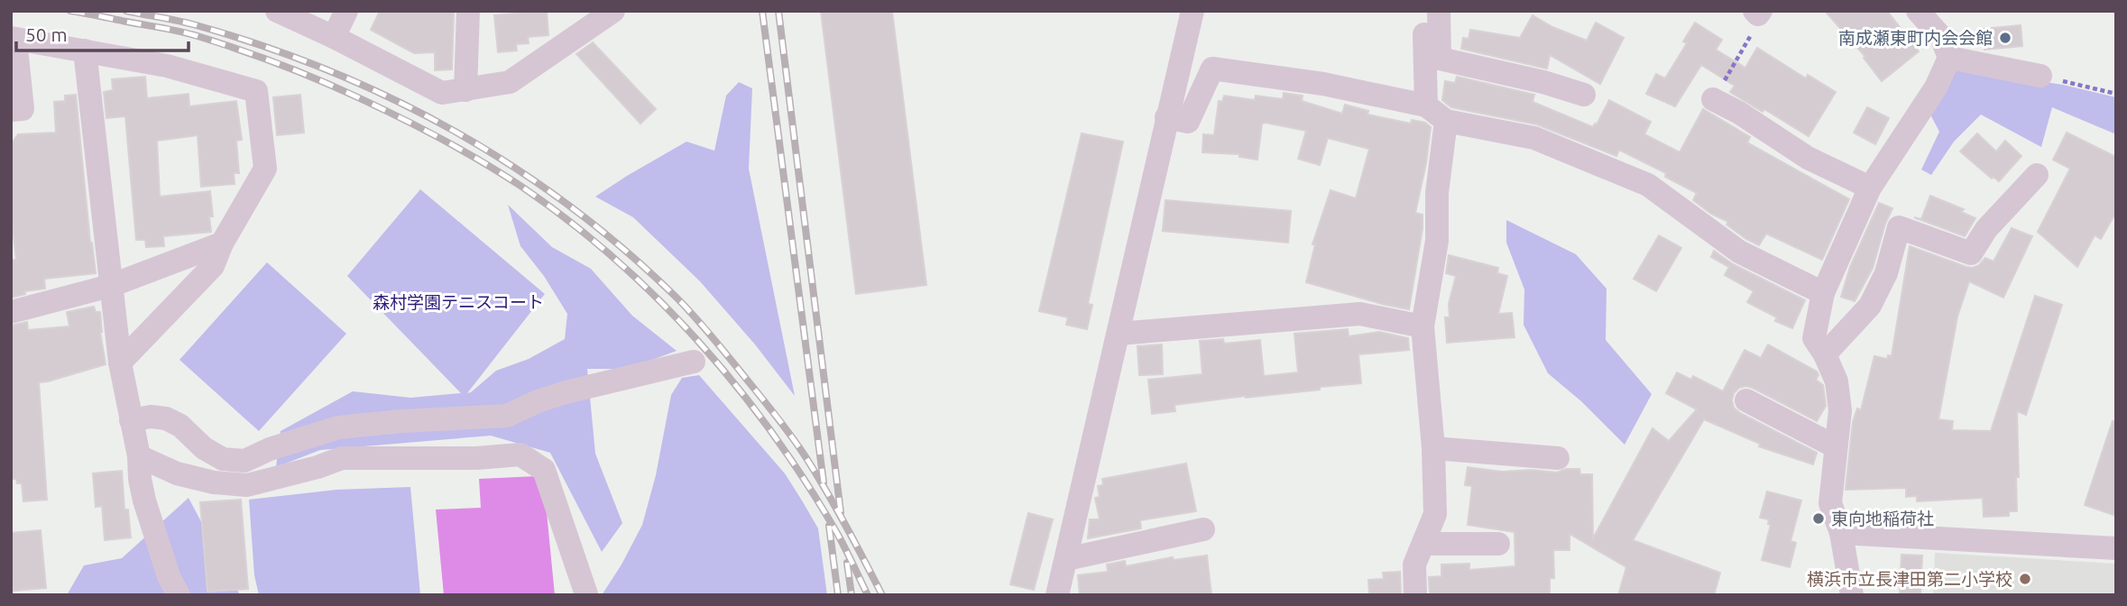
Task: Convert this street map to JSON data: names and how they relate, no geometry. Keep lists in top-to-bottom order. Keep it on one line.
{"parks":["森村学園テニスコート"],"places":["南成瀬東町内会会館","東向地稲荷社","横浜市立長津田第二小学校"],"scale_bar":"50 m"}
